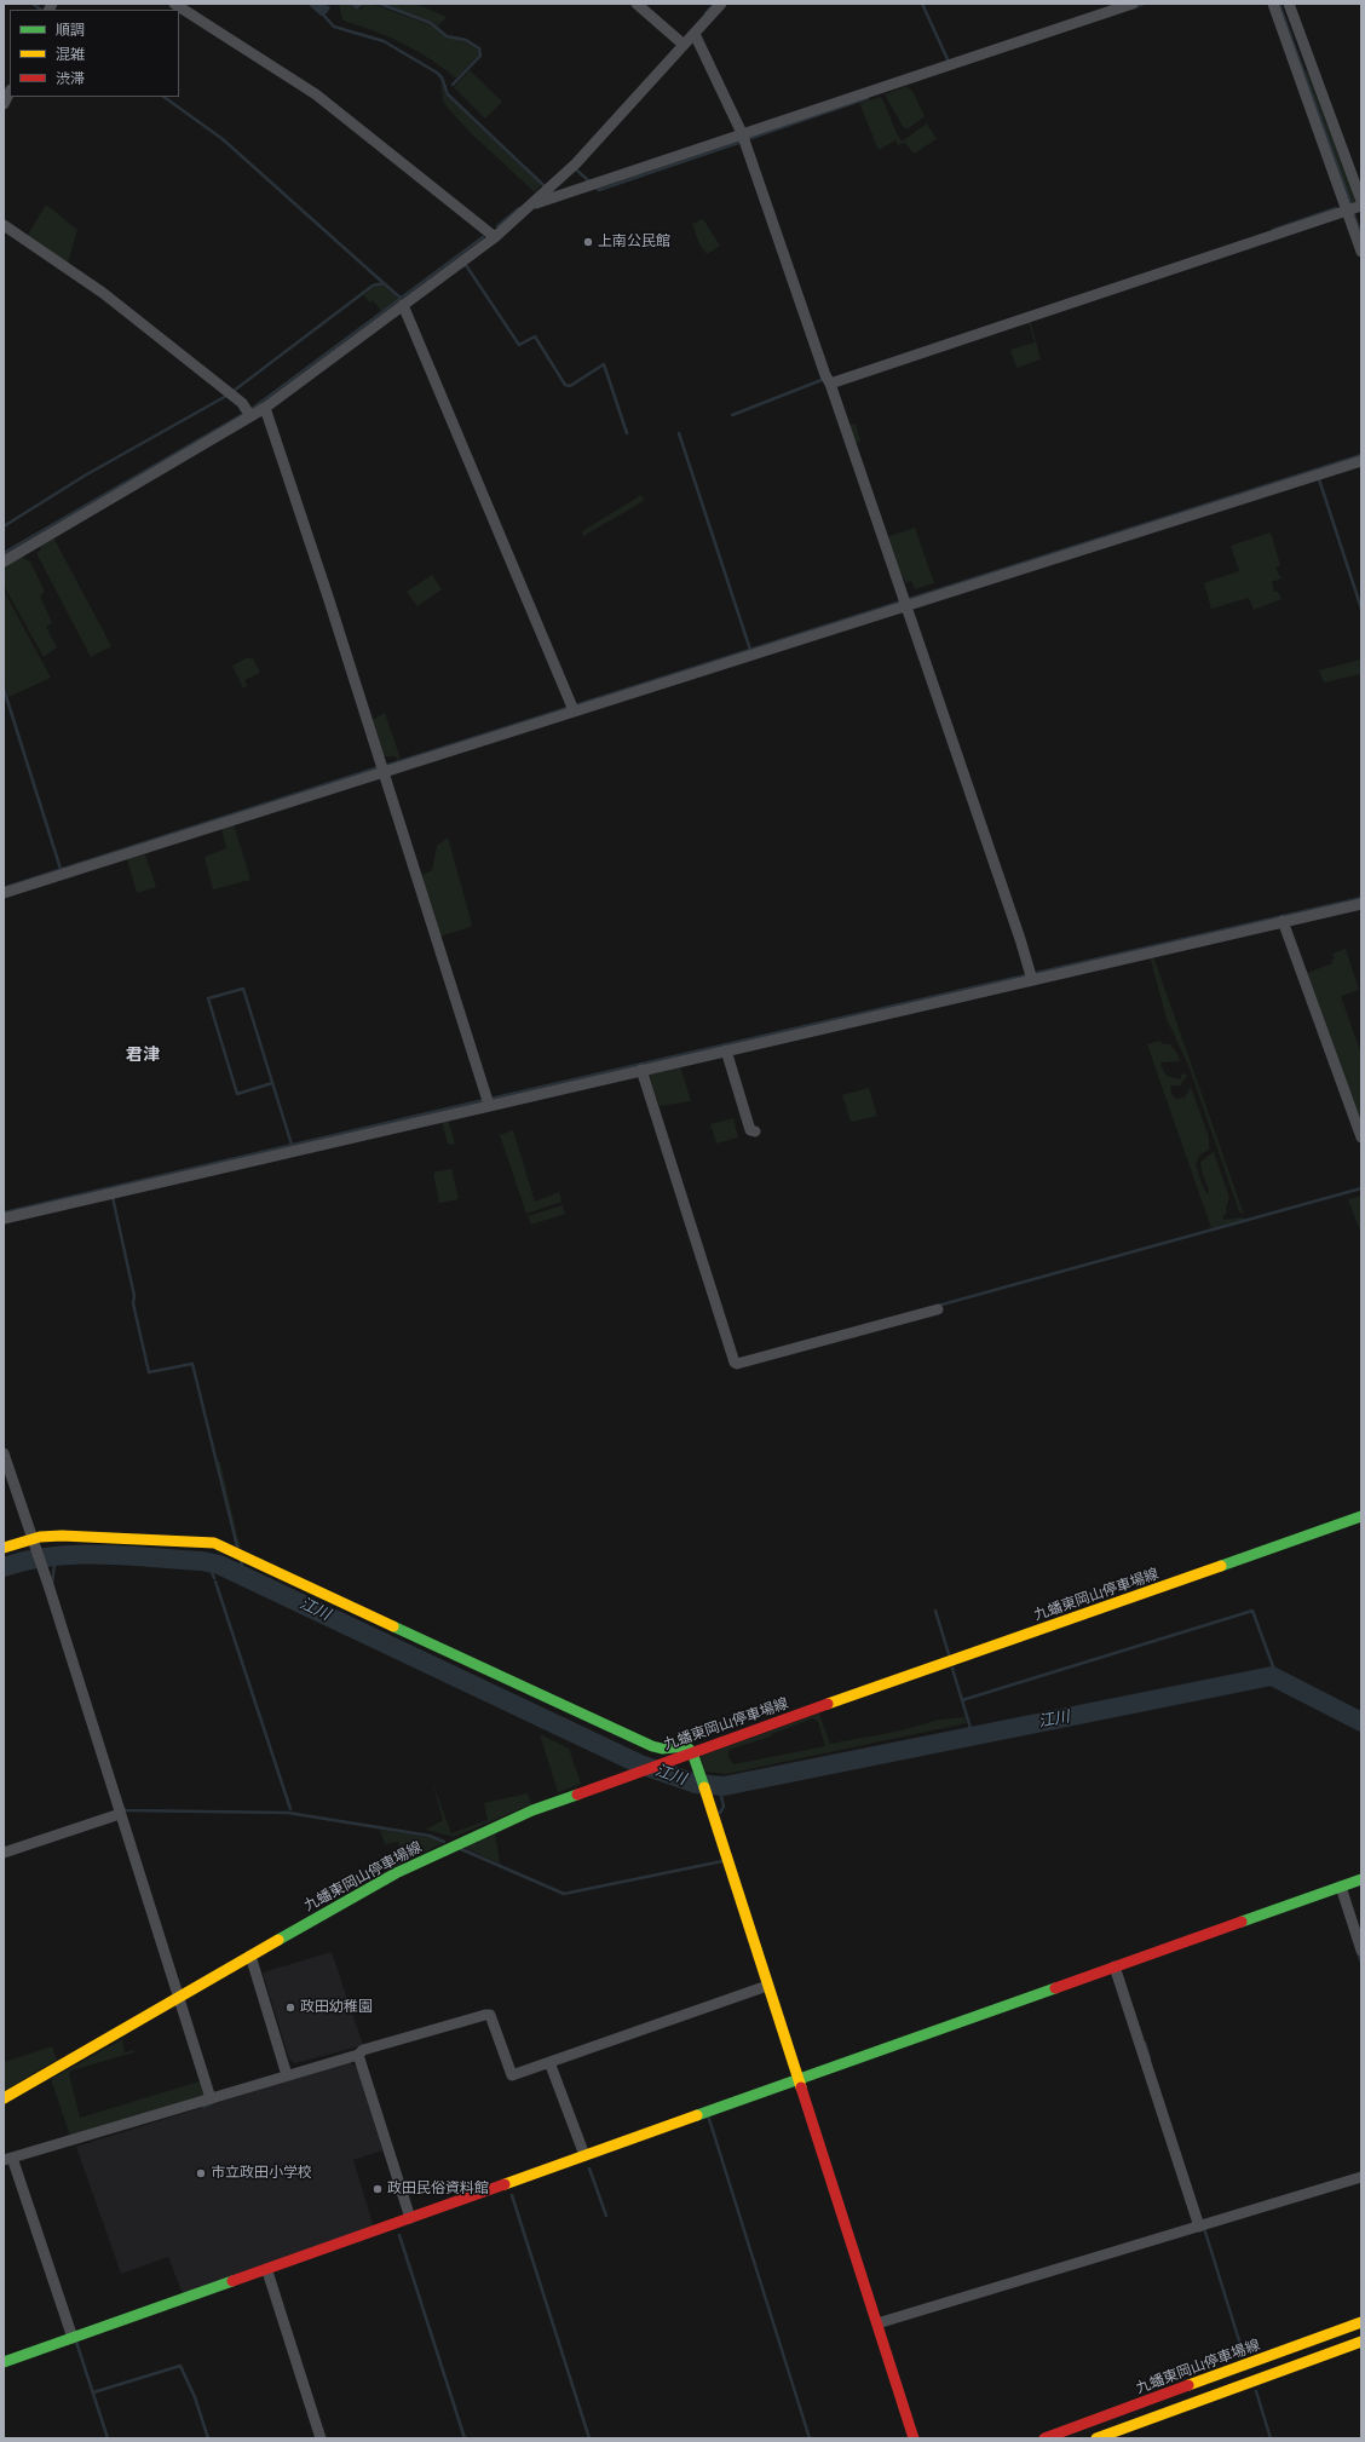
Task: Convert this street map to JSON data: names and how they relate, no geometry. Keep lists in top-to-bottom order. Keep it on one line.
{"streets":{"street":["九蟠東岡山停車場線"]},"districts":["君津"],"water":["江川"],"places":["上南公民館","政田幼稚園","市立政田小学校","政田民俗資料館"],"legend":["順調","混雑","渋滞"]}
